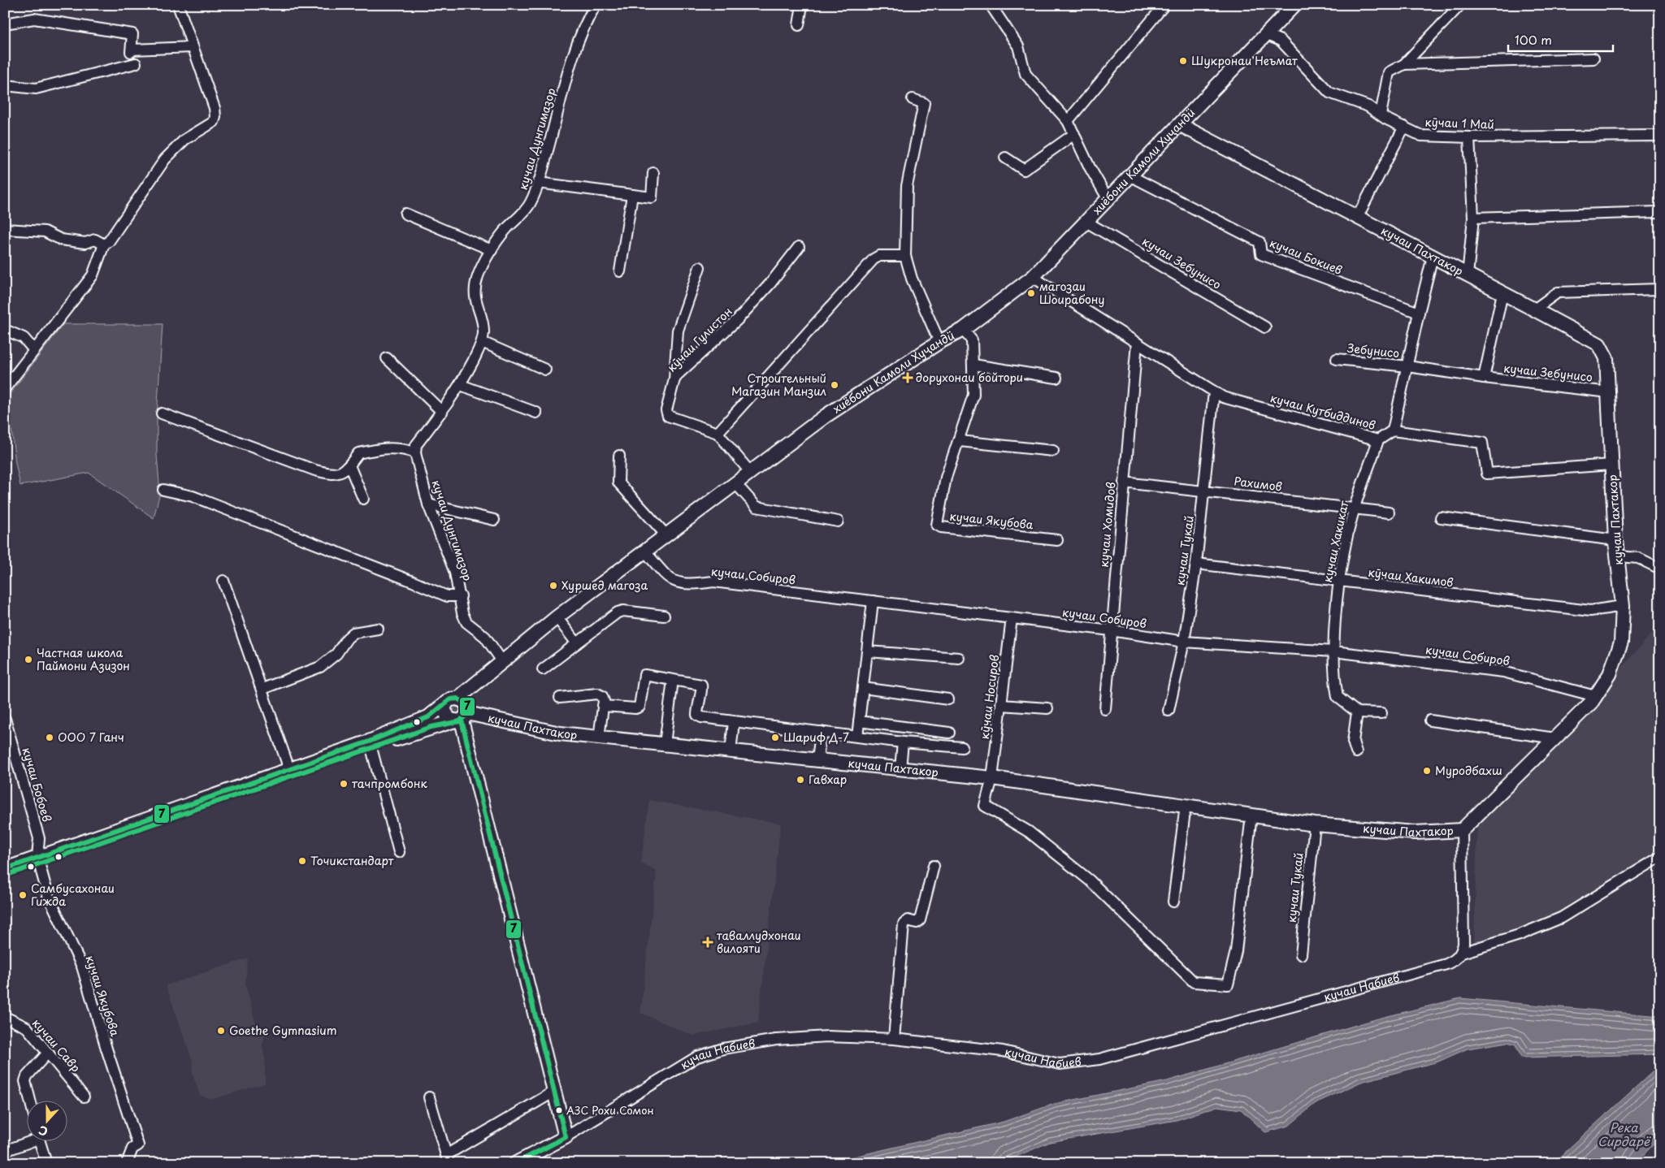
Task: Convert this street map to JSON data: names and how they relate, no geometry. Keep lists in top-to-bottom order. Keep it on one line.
{"streets":{"main road":["хиёбони Камоли Хуҷандӣ","кучаи Пахтакор","кучаи Набиев"],"street":["кӯчаи 1 Май","кучаи Дунгимазор","кучаи Бокиев","кучаи Зебунисо","кӯчаи Гулистон","Зебунисо","кучаи Кутбиддинов","Рахимов","кучаи Якубова","кучаи Хомидов","кучаи Хакикат","кучаи Тукай","кучаи Собиров","кӯчаи Хакимов","кӯчаи Носиров","кучаи Бобоев","кучаи Савр"]},"crossings":[["кӯчаи 1 Май","хиёбони Камоли Хуҷандӣ"],["кучаи Дунгимазор","хиёбони Камоли Хуҷандӣ"],["хиёбони Камоли Хуҷандӣ","кучаи Пахтакор"],["хиёбони Камоли Хуҷандӣ","кучаи Бокиев"],["хиёбони Камоли Хуҷандӣ","кучаи Зебунисо"],["хиёбони Камоли Хуҷандӣ","кучаи Кутбиддинов"],["хиёбони Камоли Хуҷандӣ","кучаи Якубова"],["хиёбони Камоли Хуҷандӣ","кучаи Собиров"],["кучаи Пахтакор","кучаи Зебунисо"],["кучаи Пахтакор","кучаи Тукай"],["кучаи Пахтакор","кучаи Собиров"],["кучаи Пахтакор","кӯчаи Хакимов"],["кучаи Пахтакор","кӯчаи Носиров"],["кучаи Зебунисо","Зебунисо"],["кучаи Кутбиддинов","кучаи Хомидов"],["кучаи Кутбиддинов","кучаи Хакикат"],["кучаи Кутбиддинов","кучаи Тукай"],["Рахимов","кучаи Хомидов"],["Рахимов","кучаи Хакикат"],["Рахимов","кучаи Тукай"],["кучаи Якубова","кучаи Бобоев"],["кучаи Хомидов","кучаи Собиров"],["кучаи Хакикат","кучаи Собиров"],["кучаи Хакикат","кӯчаи Хакимов"],["кучаи Тукай","кучаи Собиров"],["кучаи Тукай","кӯчаи Хакимов"],["кучаи Собиров","кӯчаи Носиров"]],"water":["Река Сирдарё"],"places":{"other":["Шукронаи Неъмат","магозаи Шоирабону","Строительный Магазин Манзил","Хуршед магоза","Частная школа Паймони Азизон","ООО 7 Ганч","Шариф Д-7","Муродбахш","Гавхар","тачпромбонк","Точикстандарт","Самбусахонаи Гижда","Goethe Gymnasium","АЗС Рохи Сомон"],"health":["дорухонаи бойтори","таваллудхонаи вилояти"]},"lines":["transit line 7"],"scale_bar":"100 m","north":"bottom"}
